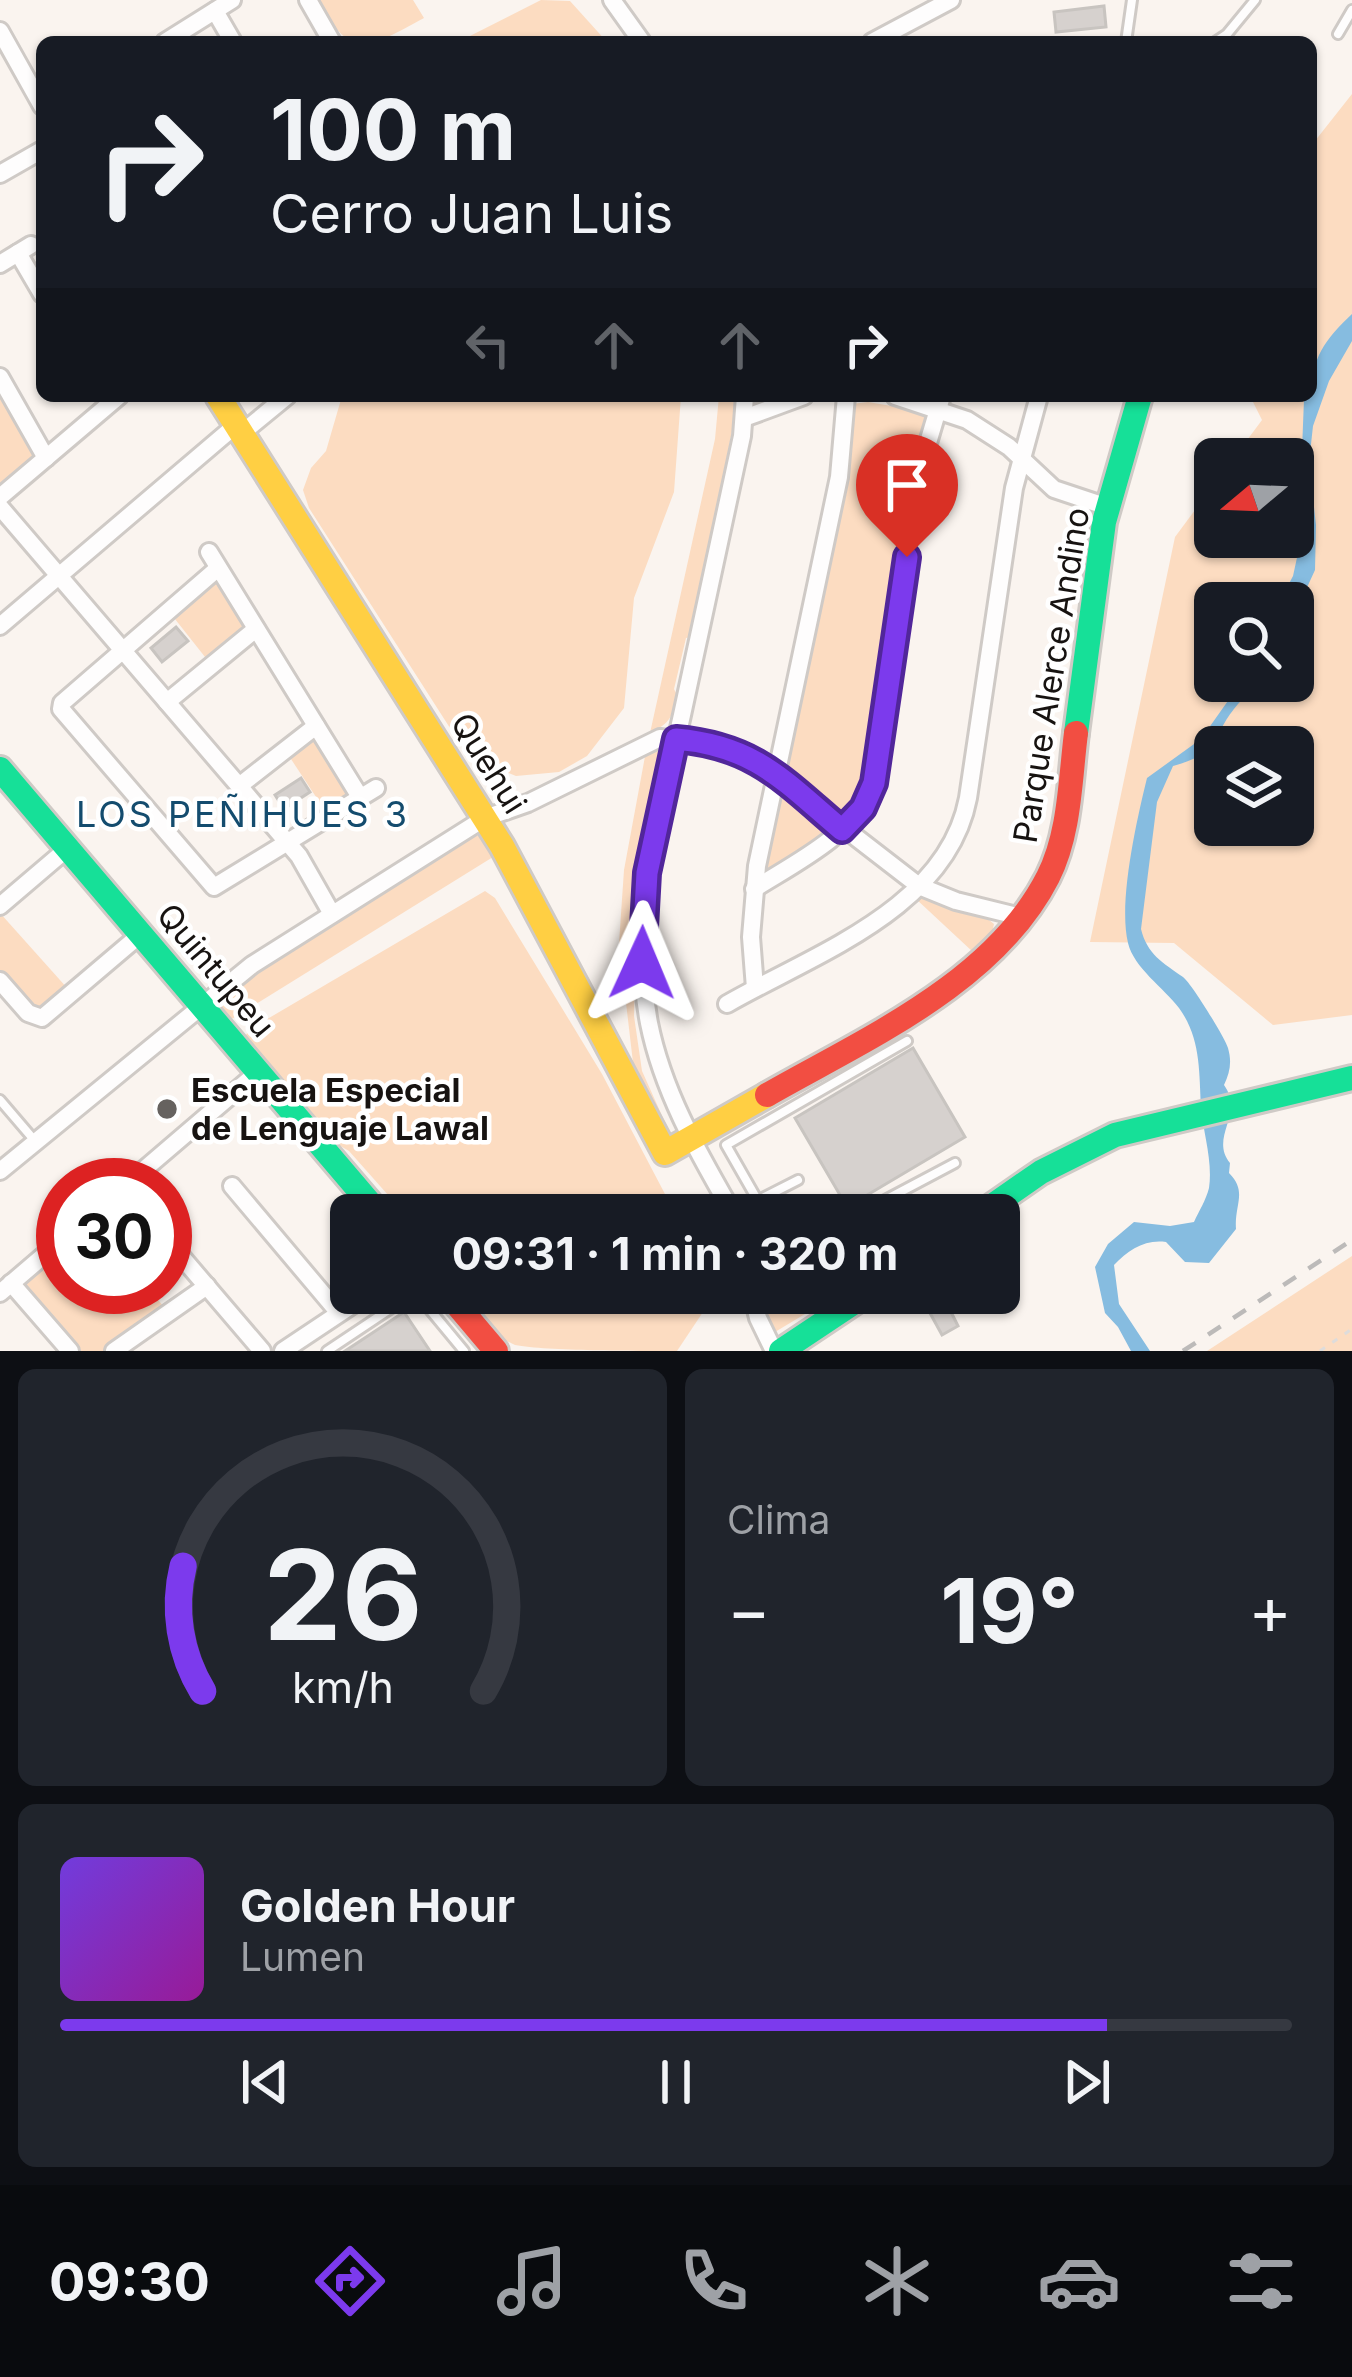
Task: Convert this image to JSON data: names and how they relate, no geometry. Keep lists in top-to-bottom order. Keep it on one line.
{"streets":{"street":["Parque Alerce Andino","Quehui","Quintupeu"]},"crossings":[["Parque Alerce Andino","Quehui"]],"districts":["LOS PEÑIHUES 3"],"places":["Escuela Especial de Lenguaje Lawal"],"north":"left","page":{"turn":["100 m","Cerro Juan Luis"],"limit":"30","trip":"09:31 · 1 min · 320 m","tile":"Clima","heat":["−","19°","+"],"song":["Golden Hour","Lumen"],"tabs":"09:30","gauge":["26","km/h"]}}
